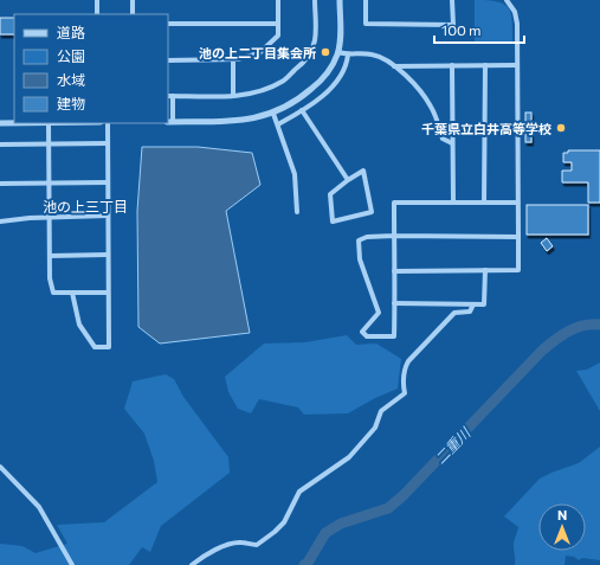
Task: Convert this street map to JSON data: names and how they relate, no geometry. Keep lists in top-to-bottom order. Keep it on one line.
{"districts":["池の上三丁目"],"water":["二重川"],"places":["池の上二丁目集会所","千葉県立白井高等学校"],"legend":["道路","公園","水域","建物"],"scale_bar":"100 m","north":"top"}
